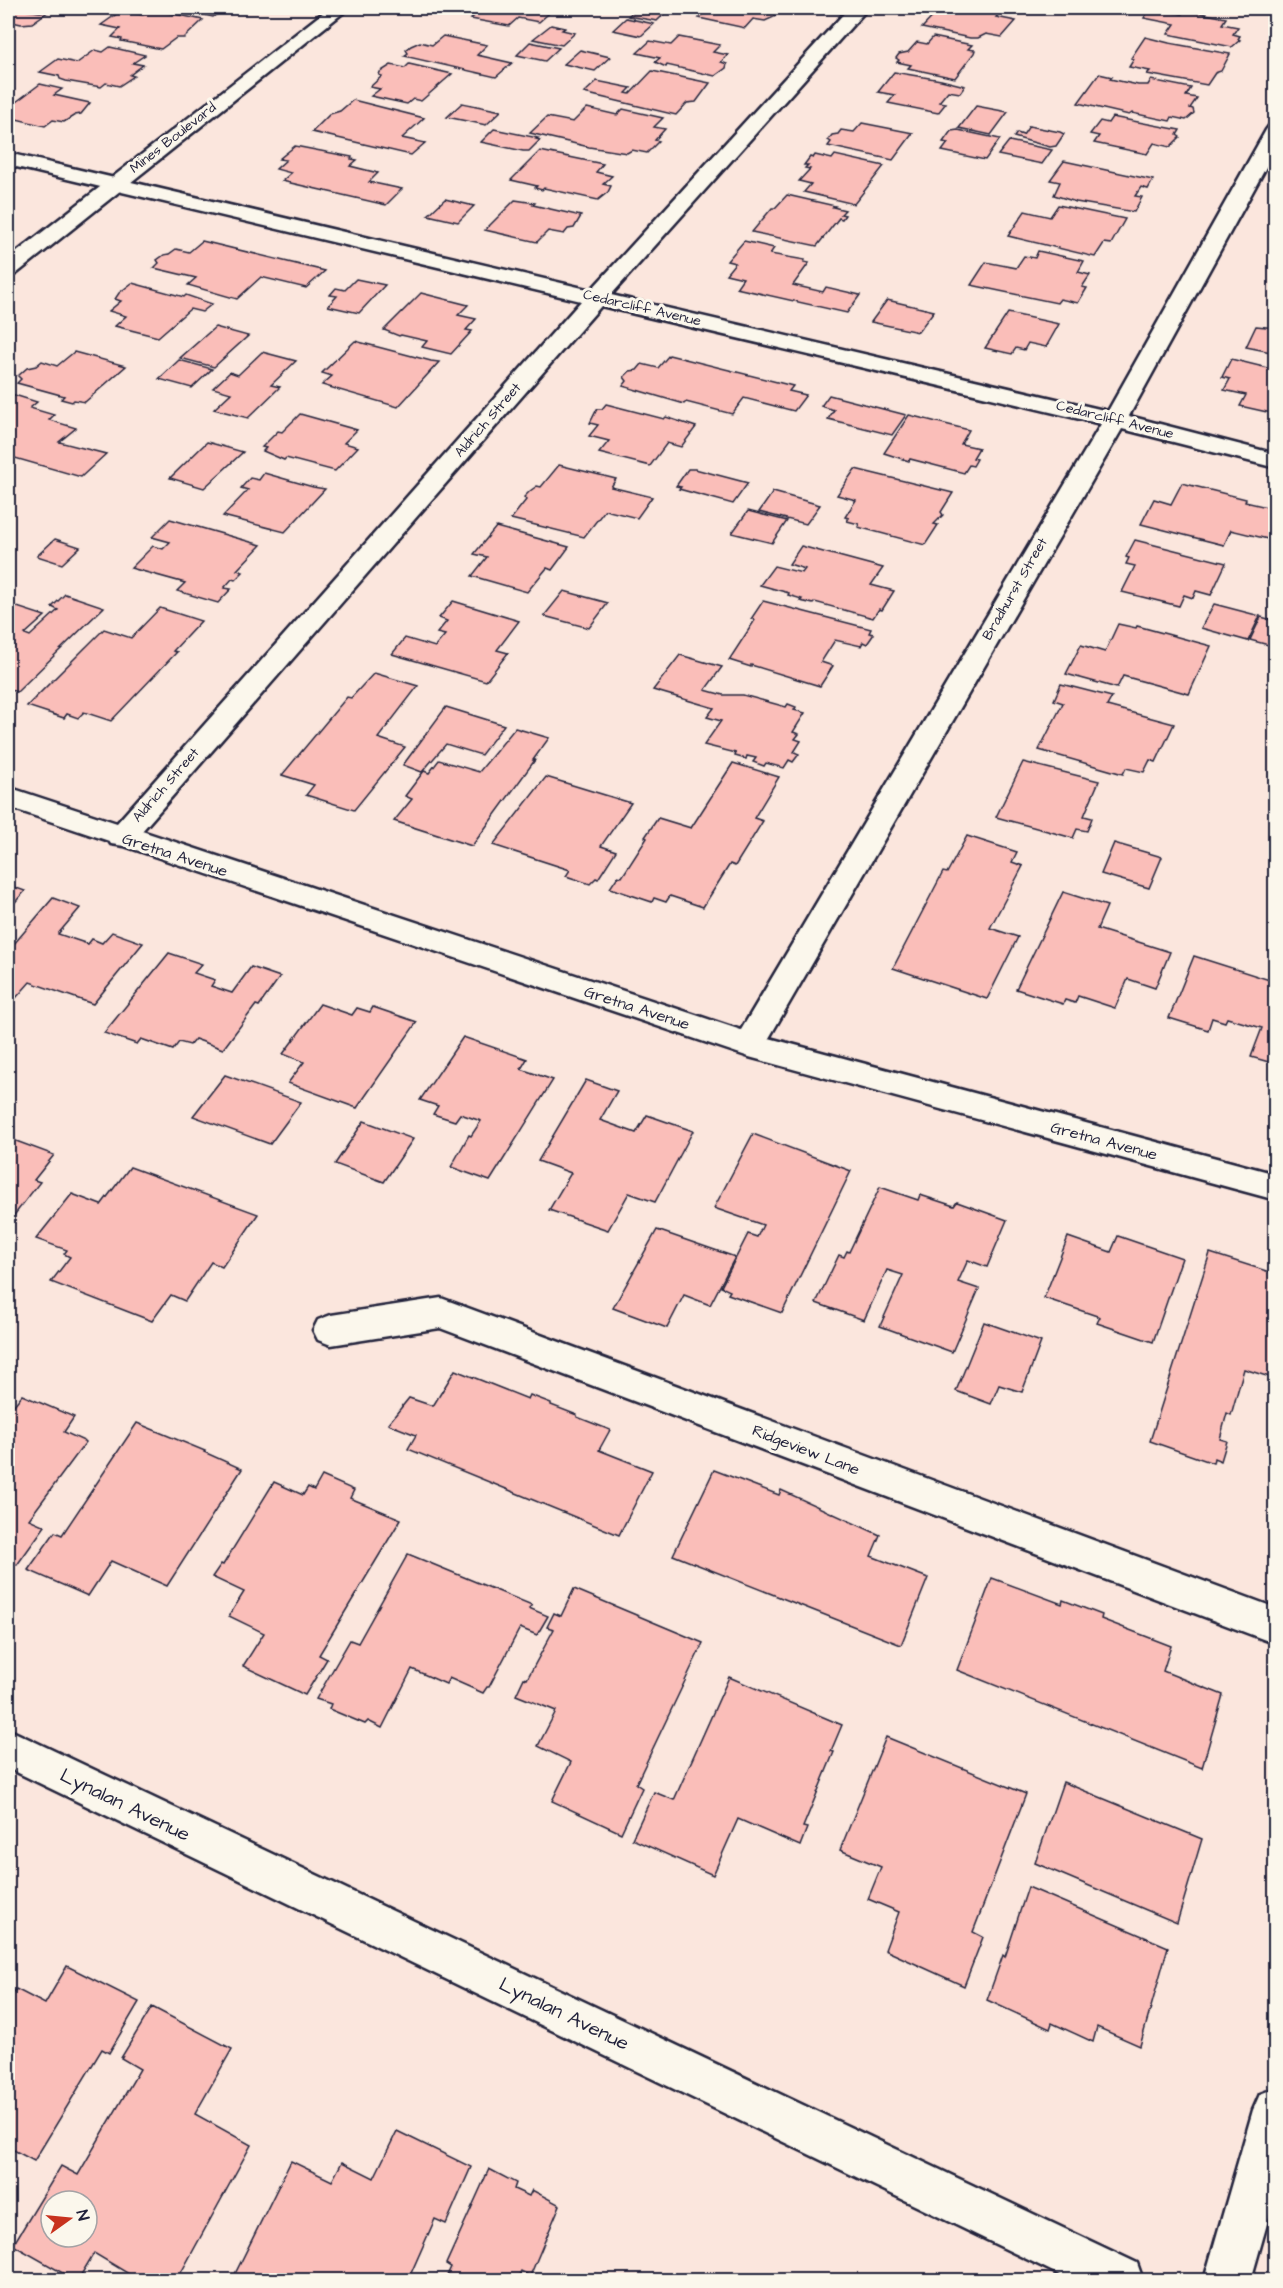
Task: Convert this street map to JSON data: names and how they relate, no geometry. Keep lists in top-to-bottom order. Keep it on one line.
{"streets":{"street":["Mines Boulevard","Cedarcliff Avenue","Aldrich Street","Bradhurst Street","Gretna Avenue","Ridgeview Lane","Lynalan Avenue"]},"crossings":[["Mines Boulevard","Cedarcliff Avenue"],["Cedarcliff Avenue","Aldrich Street"],["Cedarcliff Avenue","Bradhurst Street"],["Aldrich Street","Gretna Avenue"],["Bradhurst Street","Gretna Avenue"]],"north":"right"}
